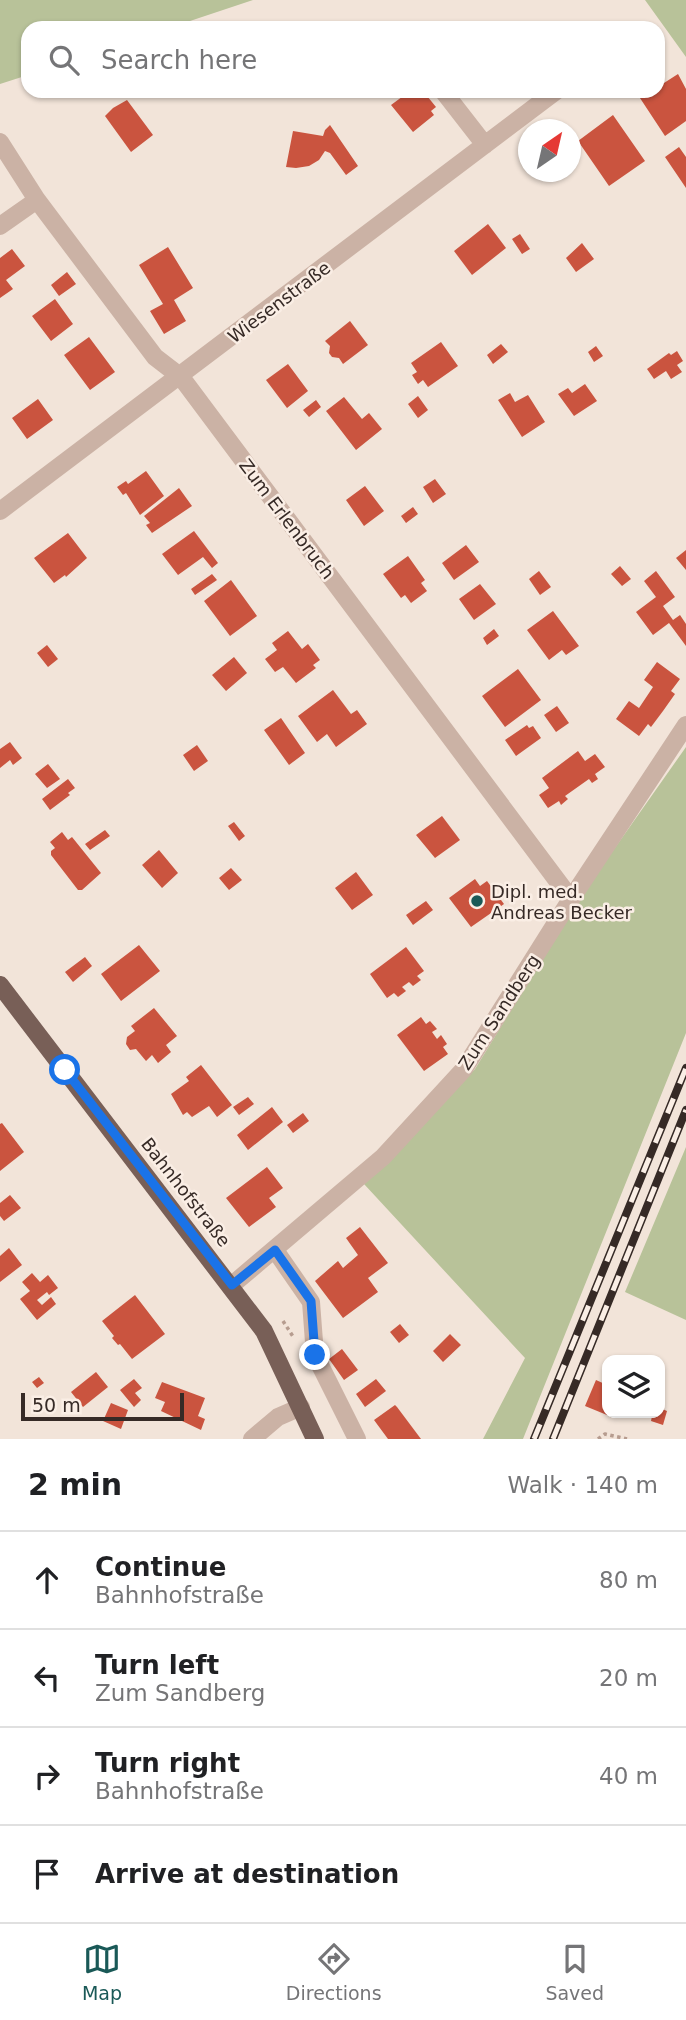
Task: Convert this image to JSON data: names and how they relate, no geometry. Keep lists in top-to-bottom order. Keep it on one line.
{"streets":{"main road":["Bahnhofstraße"],"street":["Wiesenstraße","Zum Erlenbruch","Zum Sandberg"]},"crossings":[["Wiesenstraße","Zum Erlenbruch"],["Zum Erlenbruch","Zum Sandberg"],["Zum Sandberg","Bahnhofstraße"]],"places":["Dipl. med. Andreas Becker"],"scale_bar":"50 m","north":"top right","page":{"search":"Search here","scale":"50 m","heading":["2 min","Walk · 140 m"],"list":[["Continue","Bahnhofstraße","80 m"],["Turn left","Zum Sandberg","20 m"],["Turn right","Bahnhofstraße","40 m"],"Arrive at destination"],"nav":["Map","Directions","Saved"]}}
